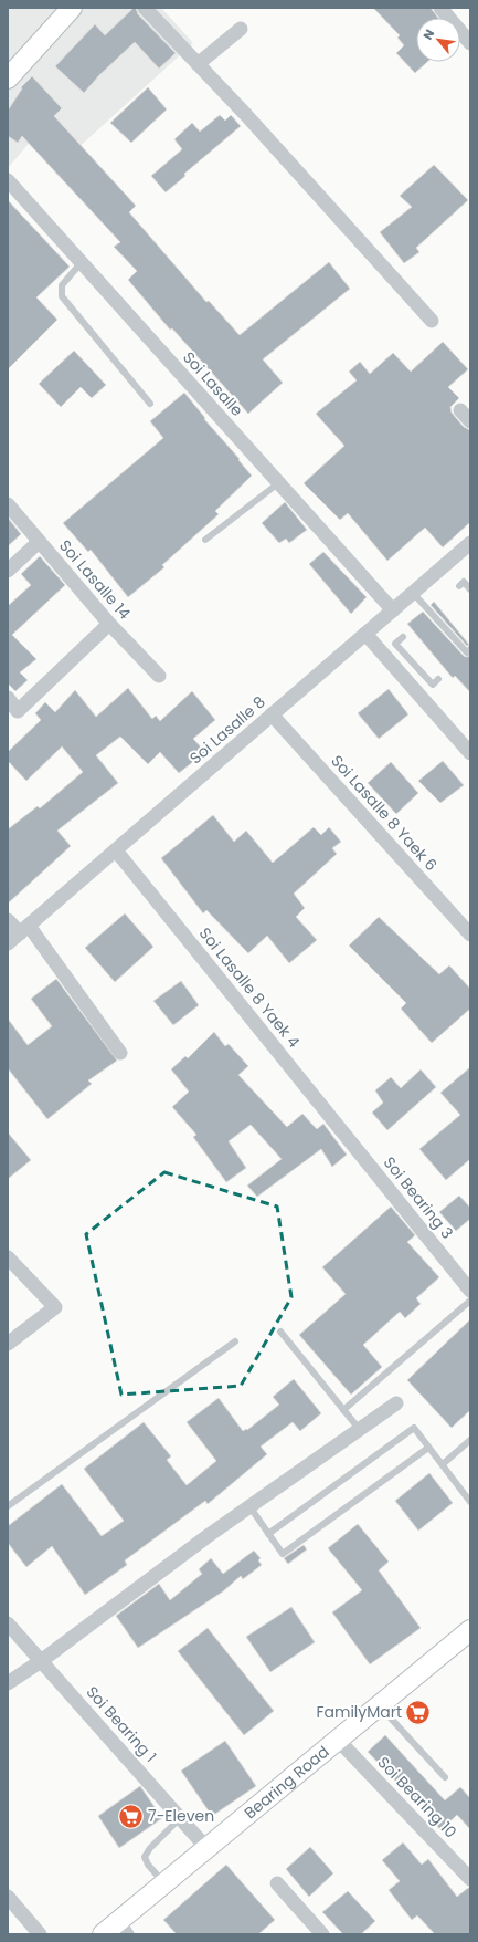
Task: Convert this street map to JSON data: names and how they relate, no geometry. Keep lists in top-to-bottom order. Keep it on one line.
{"streets":{"main road":["Bearing Road"],"street":["Soi Lasalle","Soi Lasalle 14","Soi Lasalle 8","Soi Lasalle 8 Yaek 6","Soi Lasalle 8 Yaek 4","Soi Bearing 3","Soi Bearing 1","Soi Bearing 10"]},"crossings":[["Soi Lasalle","Soi Lasalle 8"],["Soi Lasalle 8","Soi Lasalle 8 Yaek 6"],["Soi Lasalle 8","Soi Lasalle 8 Yaek 4"],["Soi Lasalle 8 Yaek 4","Soi Bearing 3"],["Soi Bearing 1","Bearing Road"],["Bearing Road","Soi Bearing 10"]],"places":{"supermarket":["FamilyMart","7-Eleven"]},"north":"top left"}
